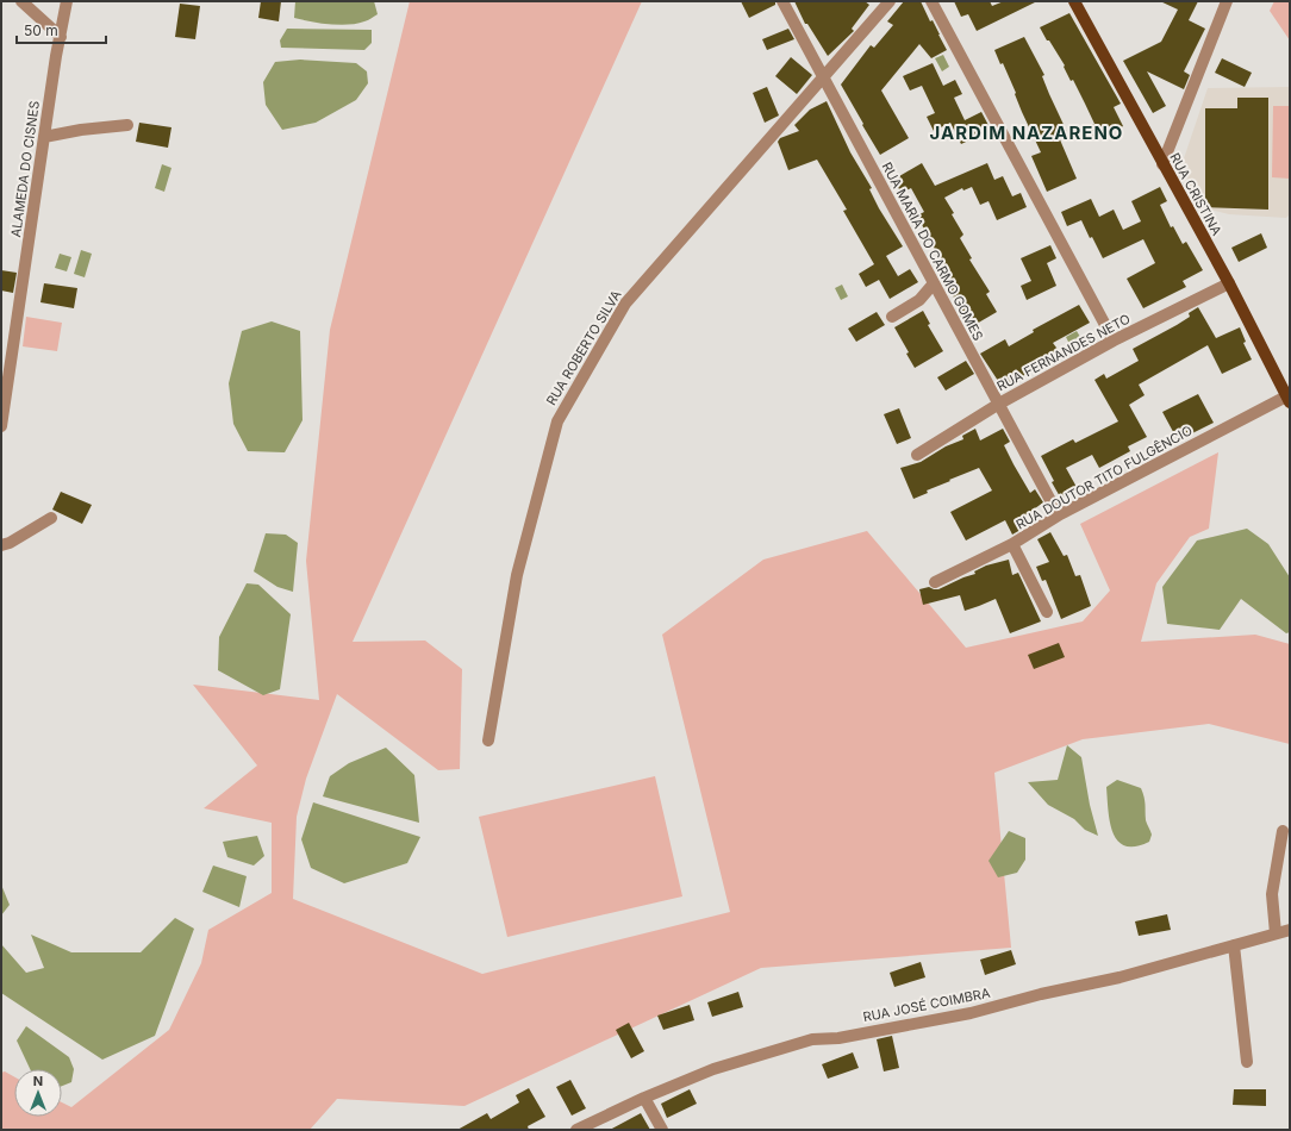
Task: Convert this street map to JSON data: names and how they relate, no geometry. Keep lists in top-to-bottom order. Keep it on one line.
{"streets":{"main road":["RUA CRISTINA"],"street":["ALAMEDA DO CISNES","RUA MARIA DO CARMO GOMES","RUA ROBERTO SILVA","RUA FERNANDES NETO","RUA DOUTOR TITO FULGÊNCIO","RUA JOSÉ COIMBRA"]},"crossings":[["RUA CRISTINA","RUA FERNANDES NETO"],["RUA CRISTINA","RUA DOUTOR TITO FULGÊNCIO"],["RUA MARIA DO CARMO GOMES","RUA ROBERTO SILVA"],["RUA MARIA DO CARMO GOMES","RUA FERNANDES NETO"],["RUA MARIA DO CARMO GOMES","RUA DOUTOR TITO FULGÊNCIO"]],"districts":["JARDIM NAZARENO"],"scale_bar":"50 m","north":"top"}
